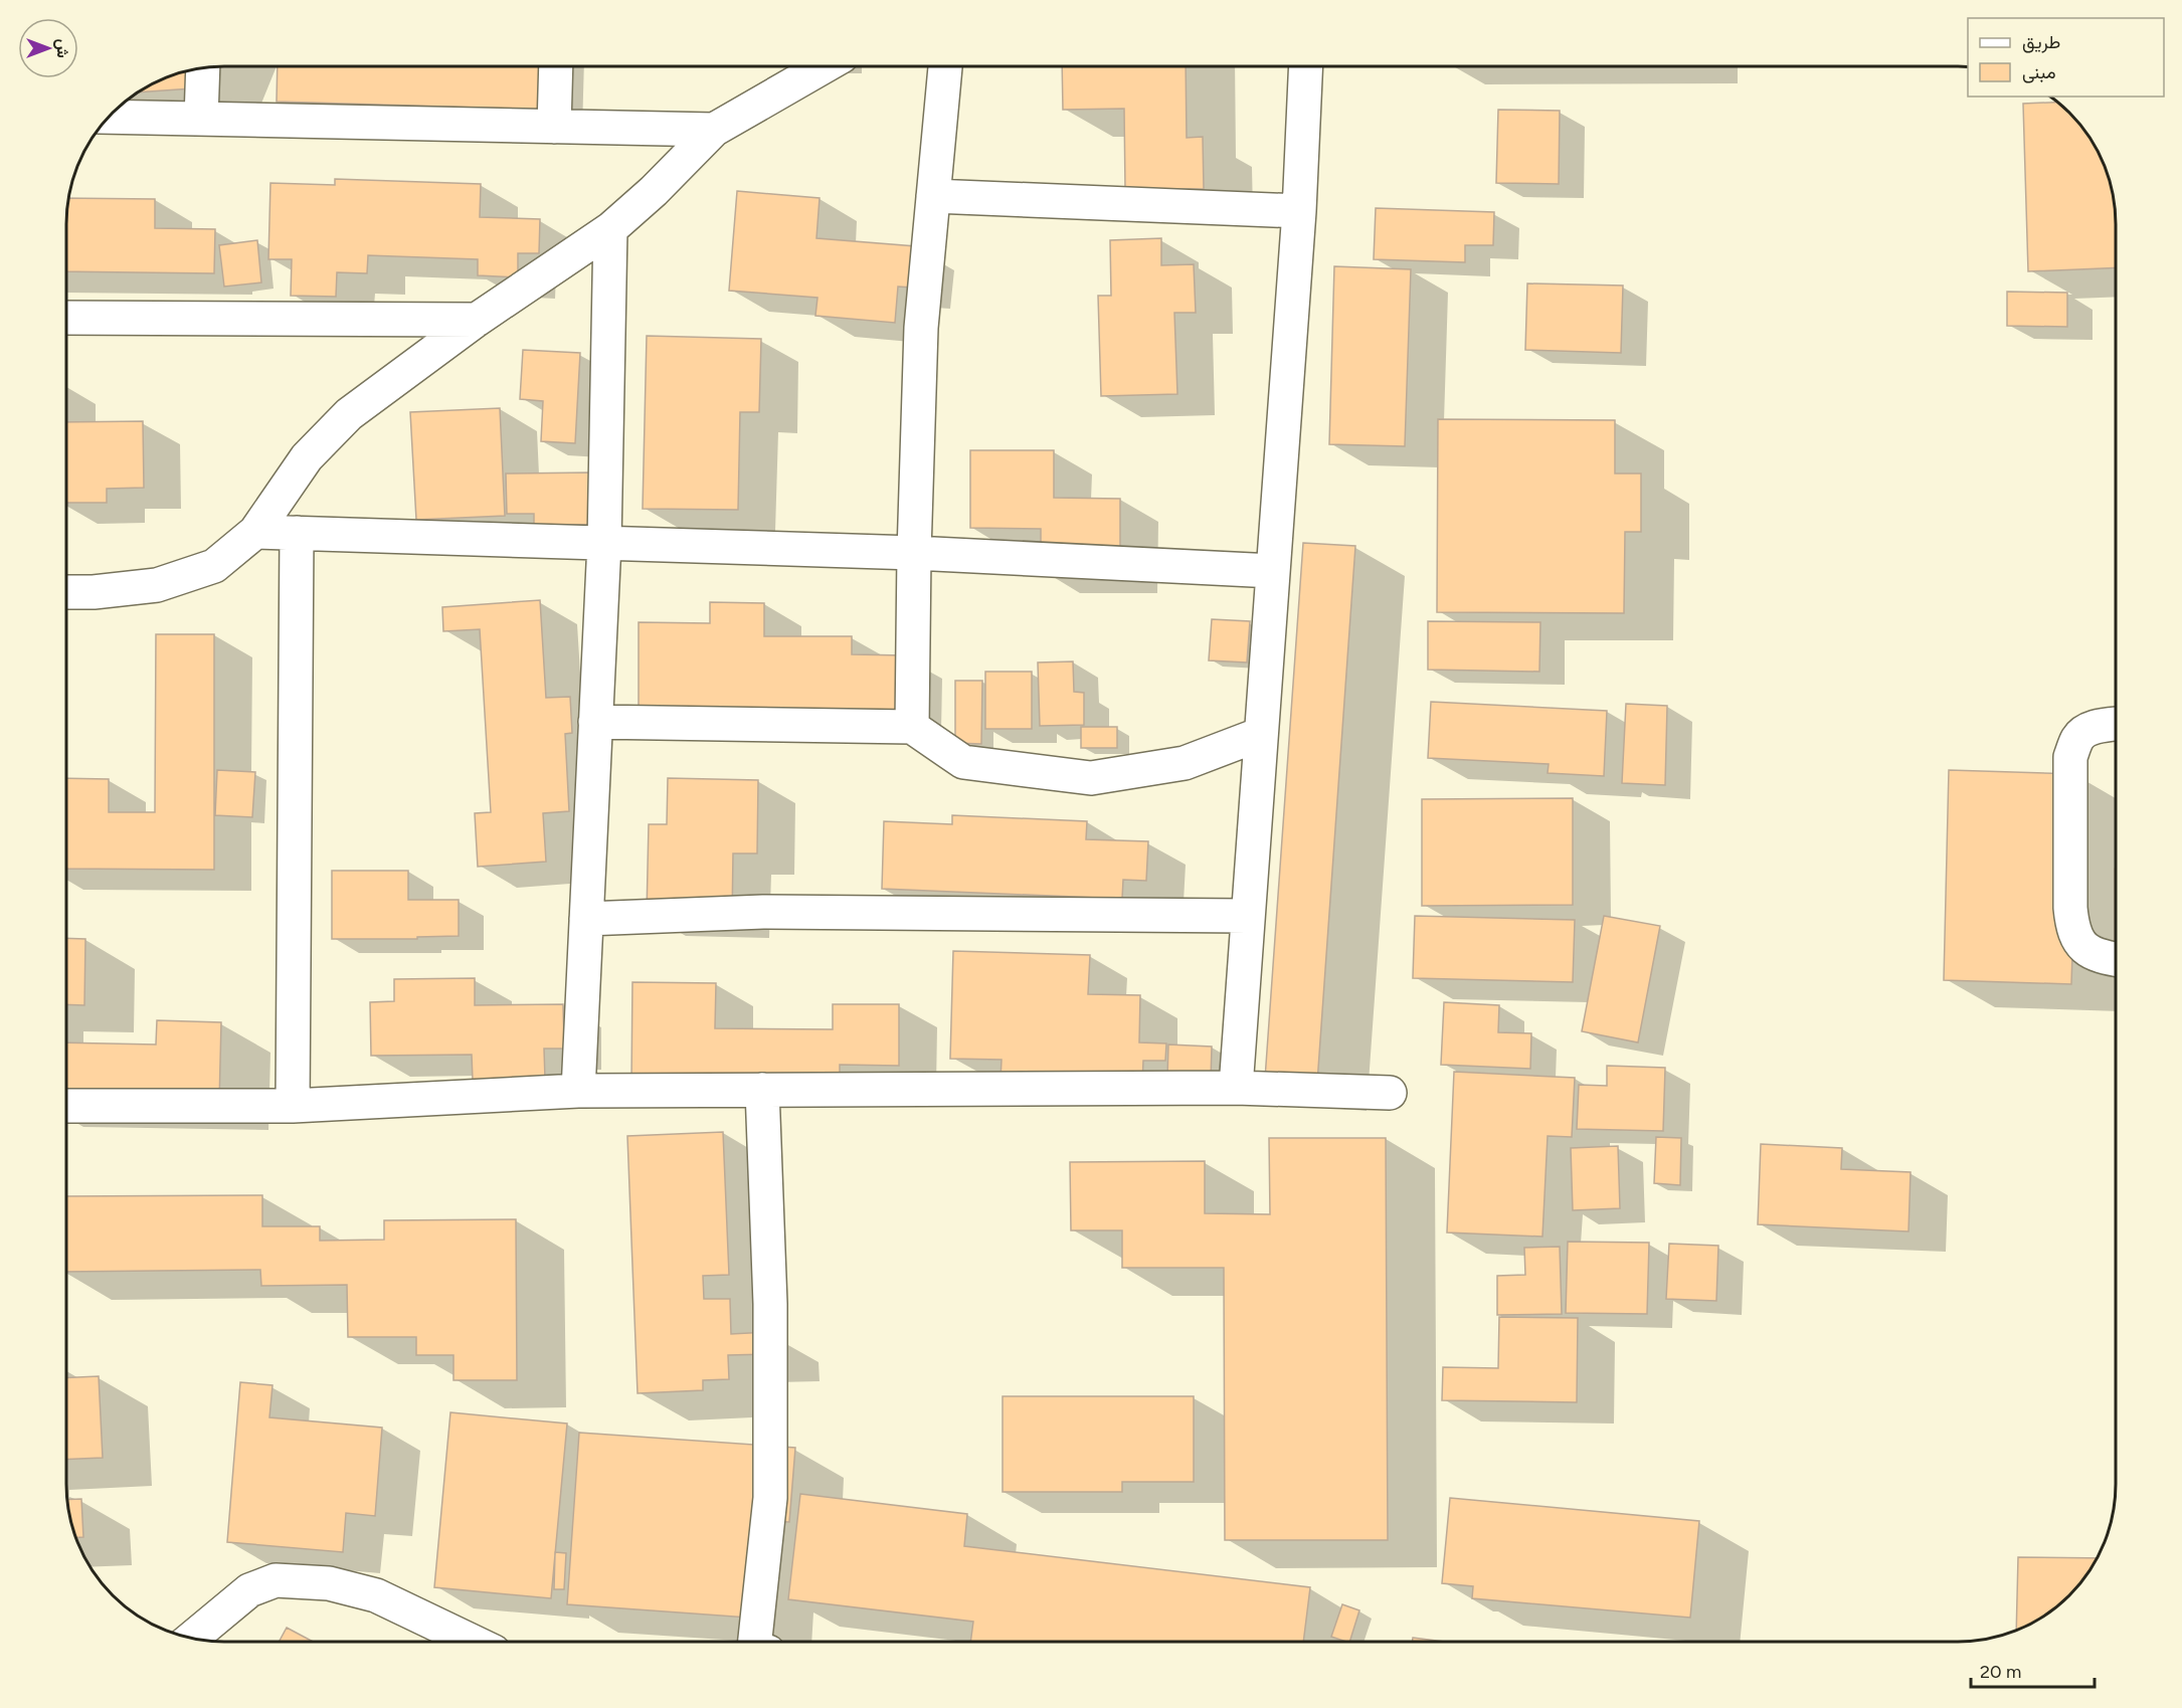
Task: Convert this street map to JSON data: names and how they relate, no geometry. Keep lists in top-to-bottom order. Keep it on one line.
{"legend":["طريق","مبنى"],"scale_bar":"20 m","north":"right"}
